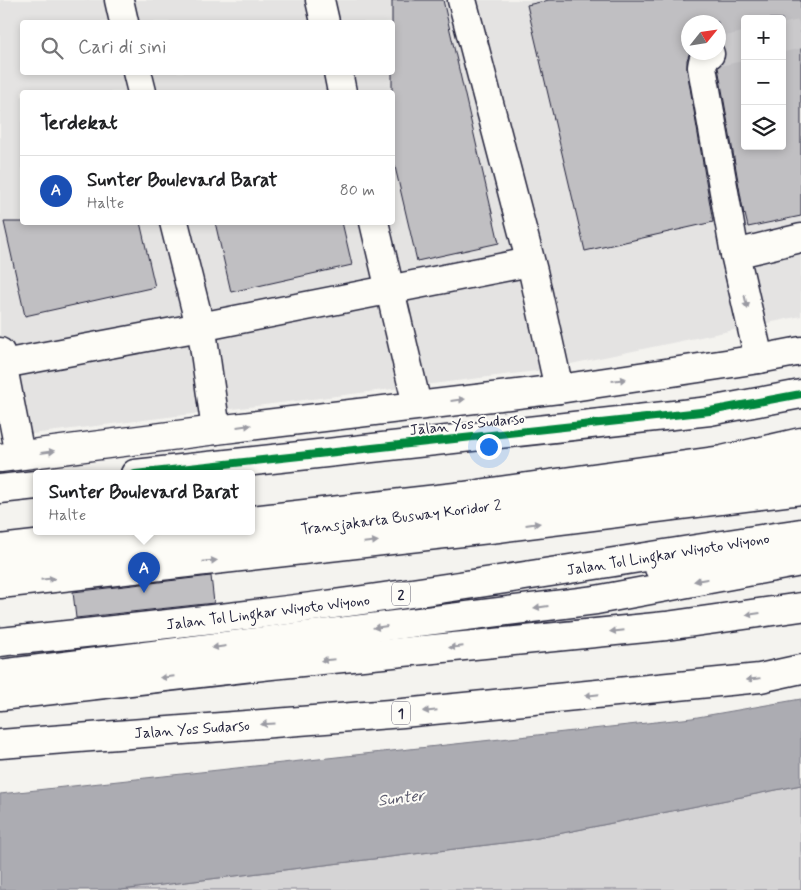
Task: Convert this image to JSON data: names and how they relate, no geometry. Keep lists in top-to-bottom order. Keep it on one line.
{"streets":{"main road":["Jalan Yos Sudarso","Transjakarta Busway Koridor 2","Jalan Tol Lingkar Wiyoto Wiyono","2","1"]},"water":["Sunter"],"north":"top right","page":{"map_buttons":["+","−"],"search":"Cari di sini","heading":"Terdekat","list":[{"mark":"A","name":"Sunter Boulevard Barat","note":"Halte","value":"80 m"}],"popup":["Sunter Boulevard Barat","Halte"],"pins":"A"}}
